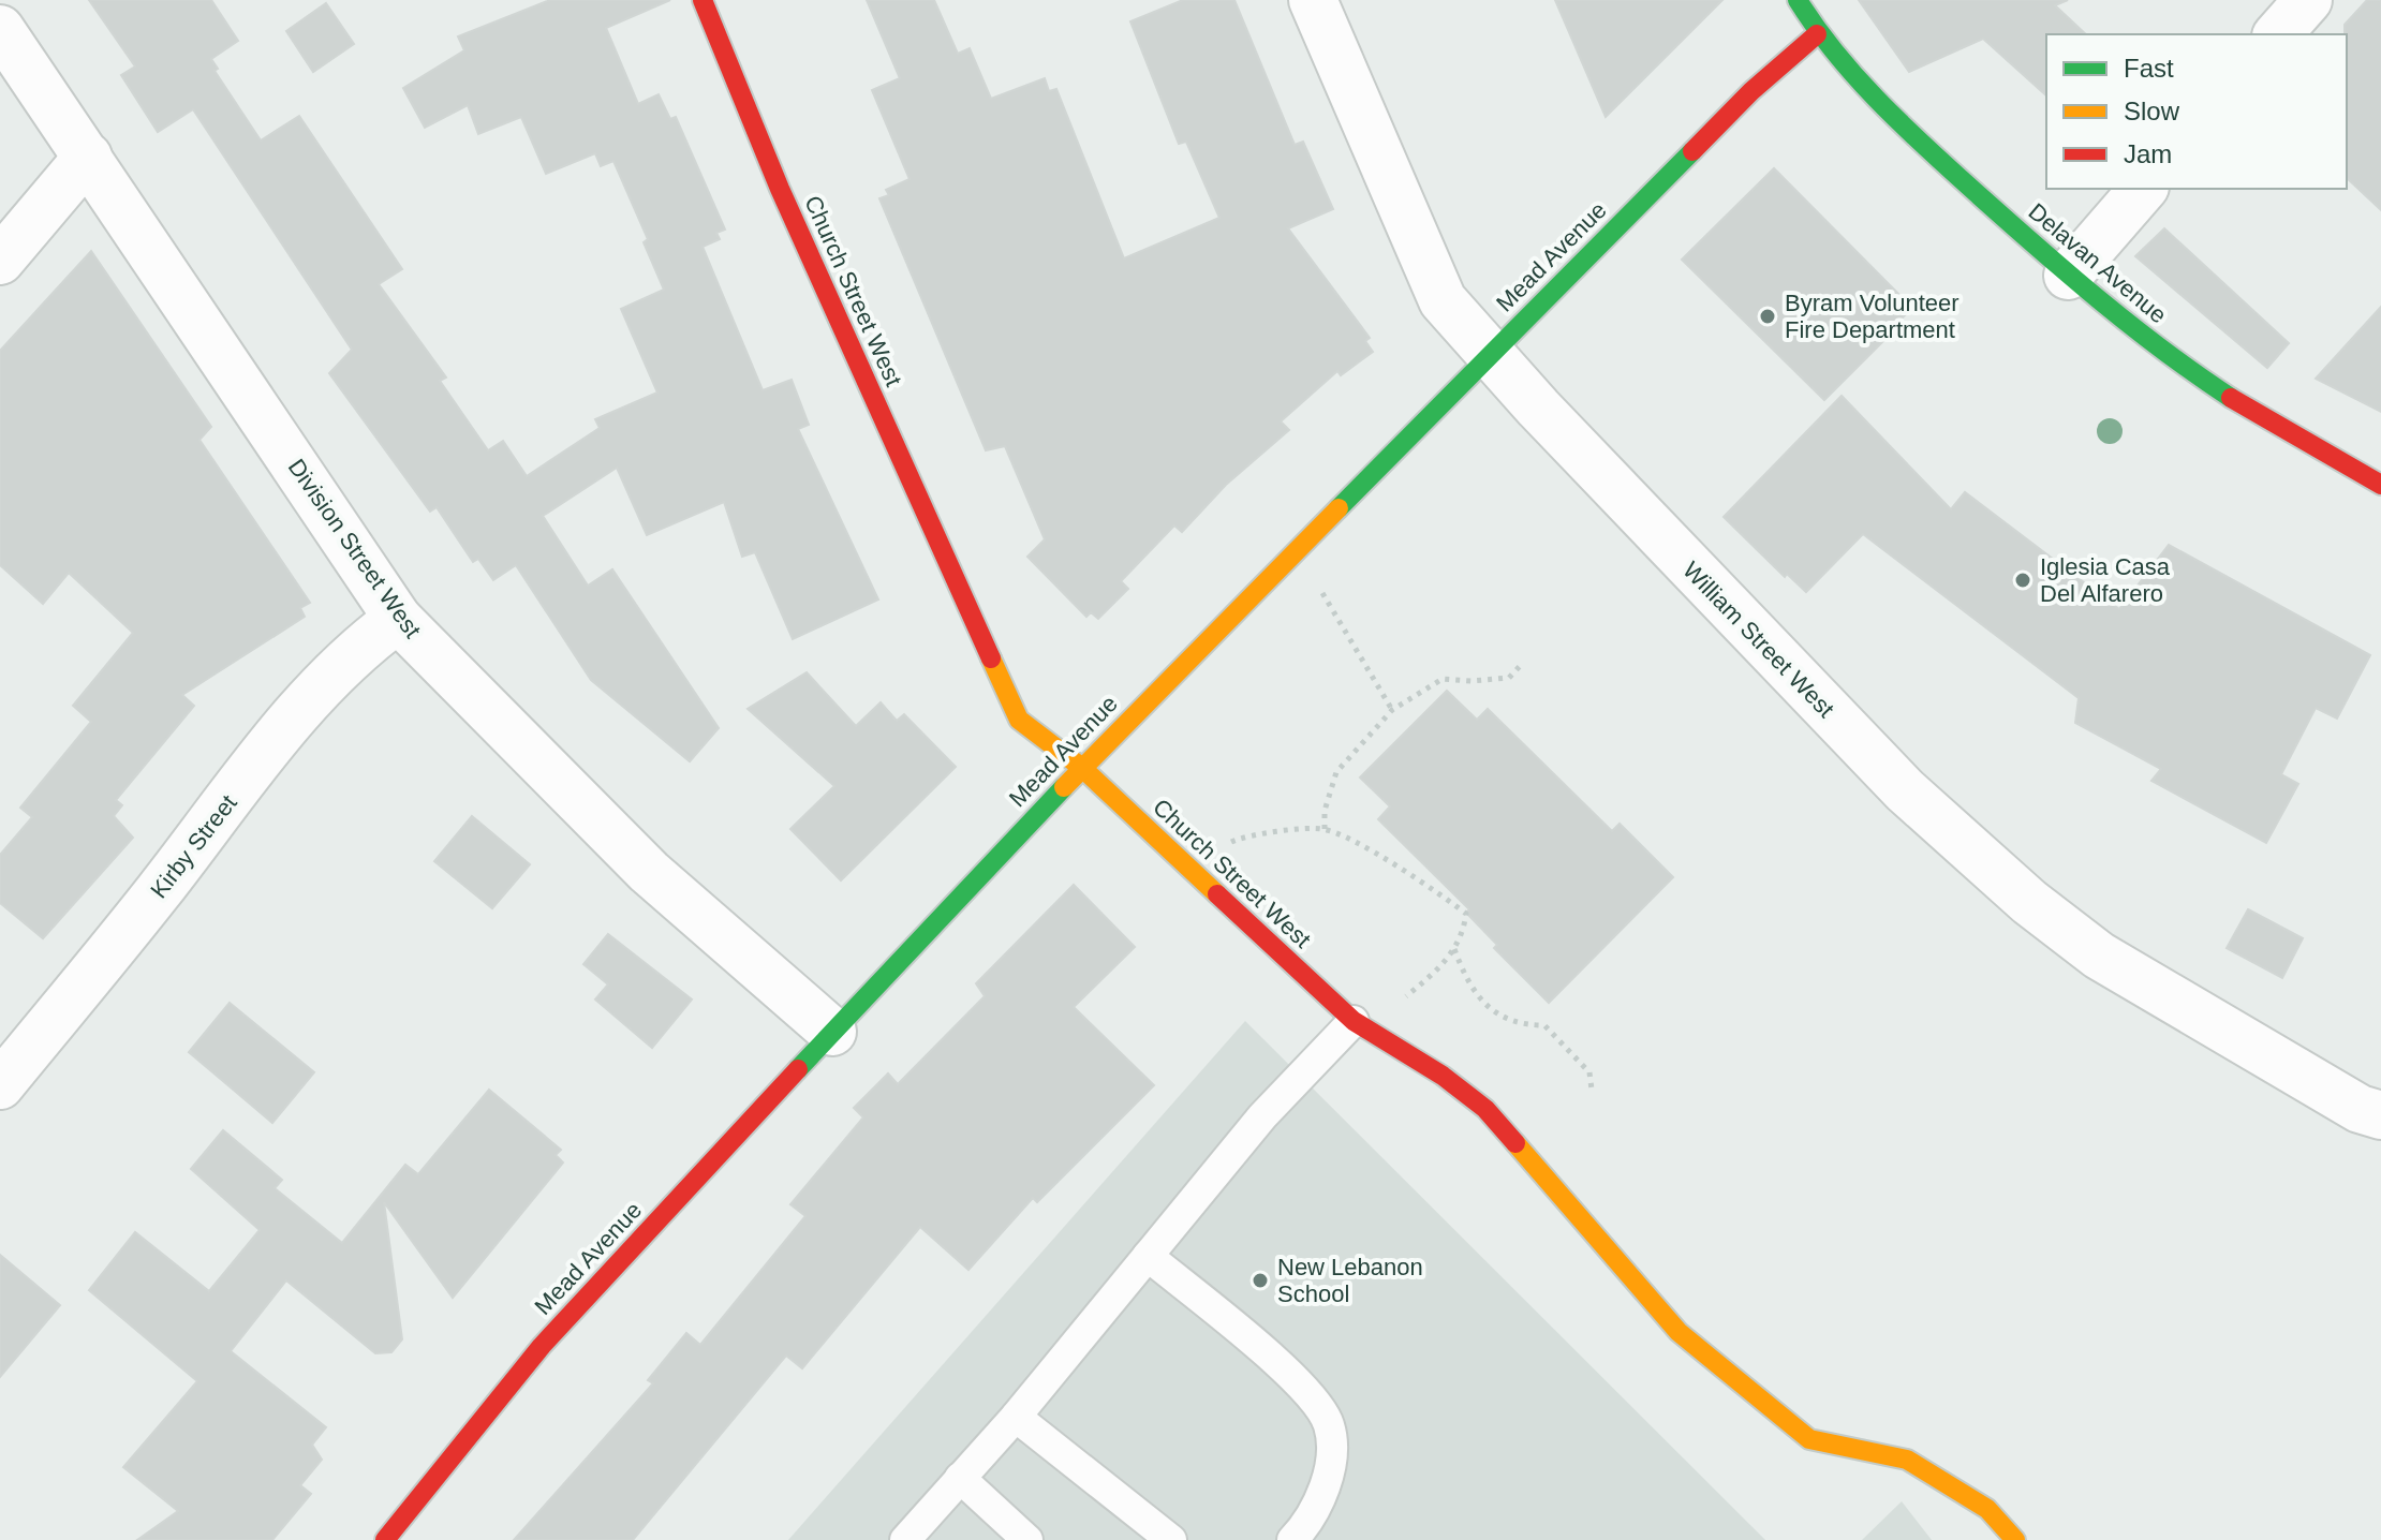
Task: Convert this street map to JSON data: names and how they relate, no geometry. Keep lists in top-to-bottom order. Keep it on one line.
{"streets":{"street":["Mead Avenue","Delavan Avenue","Church Street West","Division Street West","William Street West","Kirby Street"]},"crossings":[["Mead Avenue","Delavan Avenue"],["Mead Avenue","Church Street West"],["Mead Avenue","Division Street West"],["Mead Avenue","William Street West"],["Division Street West","Kirby Street"]],"places":["Byram Volunteer Fire Department","Iglesia Casa Del Alfarero","New Lebanon School"],"legend":["Fast","Slow","Jam"]}
